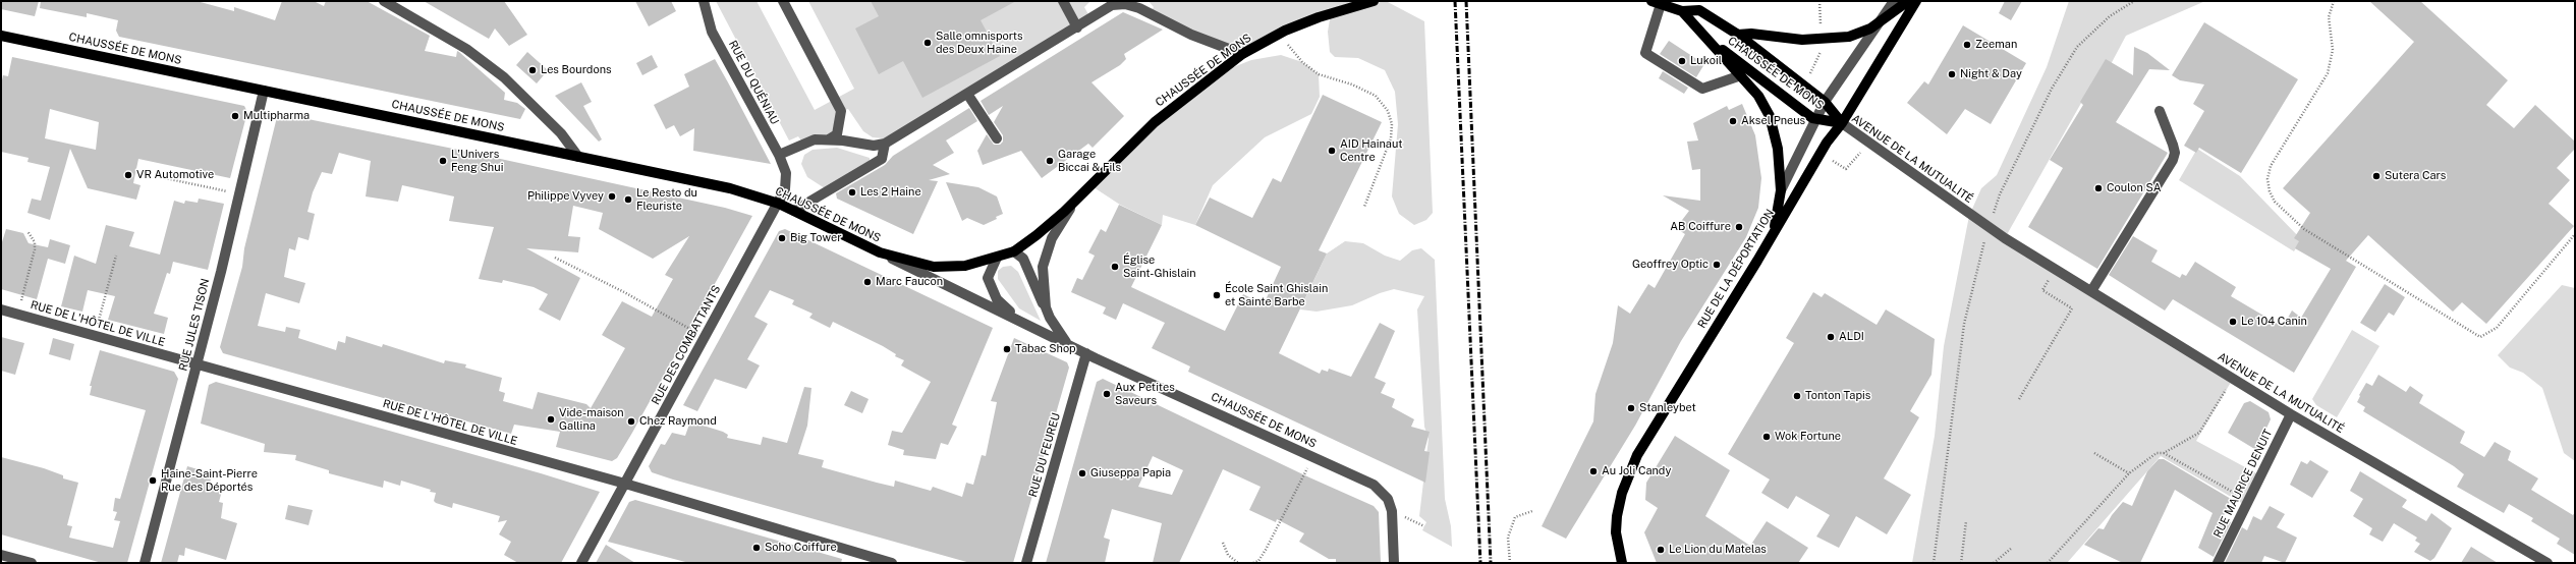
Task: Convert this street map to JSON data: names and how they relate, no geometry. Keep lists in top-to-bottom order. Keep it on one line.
{"streets":{"main road":["CHAUSSÉE DE MONS","RUE DE LA DÉPORTATION"],"street":["RUE DU QUÉNIAU","AVENUE DE LA MUTUALITÉ","RUE DE L'HÔTEL DE VILLE","RUE JULES TISON","RUE DES COMBATTANTS","RUE DU FEUREU","RUE MAURICE DENUIT"]},"crossings":[["CHAUSSÉE DE MONS","AVENUE DE LA MUTUALITÉ"],["CHAUSSÉE DE MONS","RUE DE LA DÉPORTATION"],["CHAUSSÉE DE MONS","RUE JULES TISON"],["CHAUSSÉE DE MONS","RUE DES COMBATTANTS"],["CHAUSSÉE DE MONS","RUE DU FEUREU"],["RUE DU QUÉNIAU","RUE DES COMBATTANTS"],["AVENUE DE LA MUTUALITÉ","RUE DE LA DÉPORTATION"],["AVENUE DE LA MUTUALITÉ","RUE MAURICE DENUIT"],["RUE DE L'HÔTEL DE VILLE","RUE JULES TISON"],["RUE DE L'HÔTEL DE VILLE","RUE DES COMBATTANTS"]],"places":["Salle omnisports des Deux Haine","Zeeman","Lukoil","Les Bourdons","Night & Day","Multipharma","Aksel Pneus","AID Hainaut Centre","L'Univers Feng Shui","Garage Biccai & Fils","VR Automotive","Sutera Cars","Coulon SA","Les 2 Haine","Philippe Vyvey","Le Resto du Fleuriste","AB Coiffure","Big Tower","Geoffrey Optic","Église Saint-Ghislain","Marc Faucon","École Saint Ghislain et Sainte Barbe","Le 104 Canin","ALDI","Tabac Shop","Aux Petites Saveurs","Tonton Tapis","Stanleybet","Vide-maison Gallina","Chez Raymond","Wok Fortune","Au Joli Candy","Giuseppa Papia","Haine-Saint-Pierre Rue des Déportés","Soho Coiffure","Le Lion du Matelas"]}
